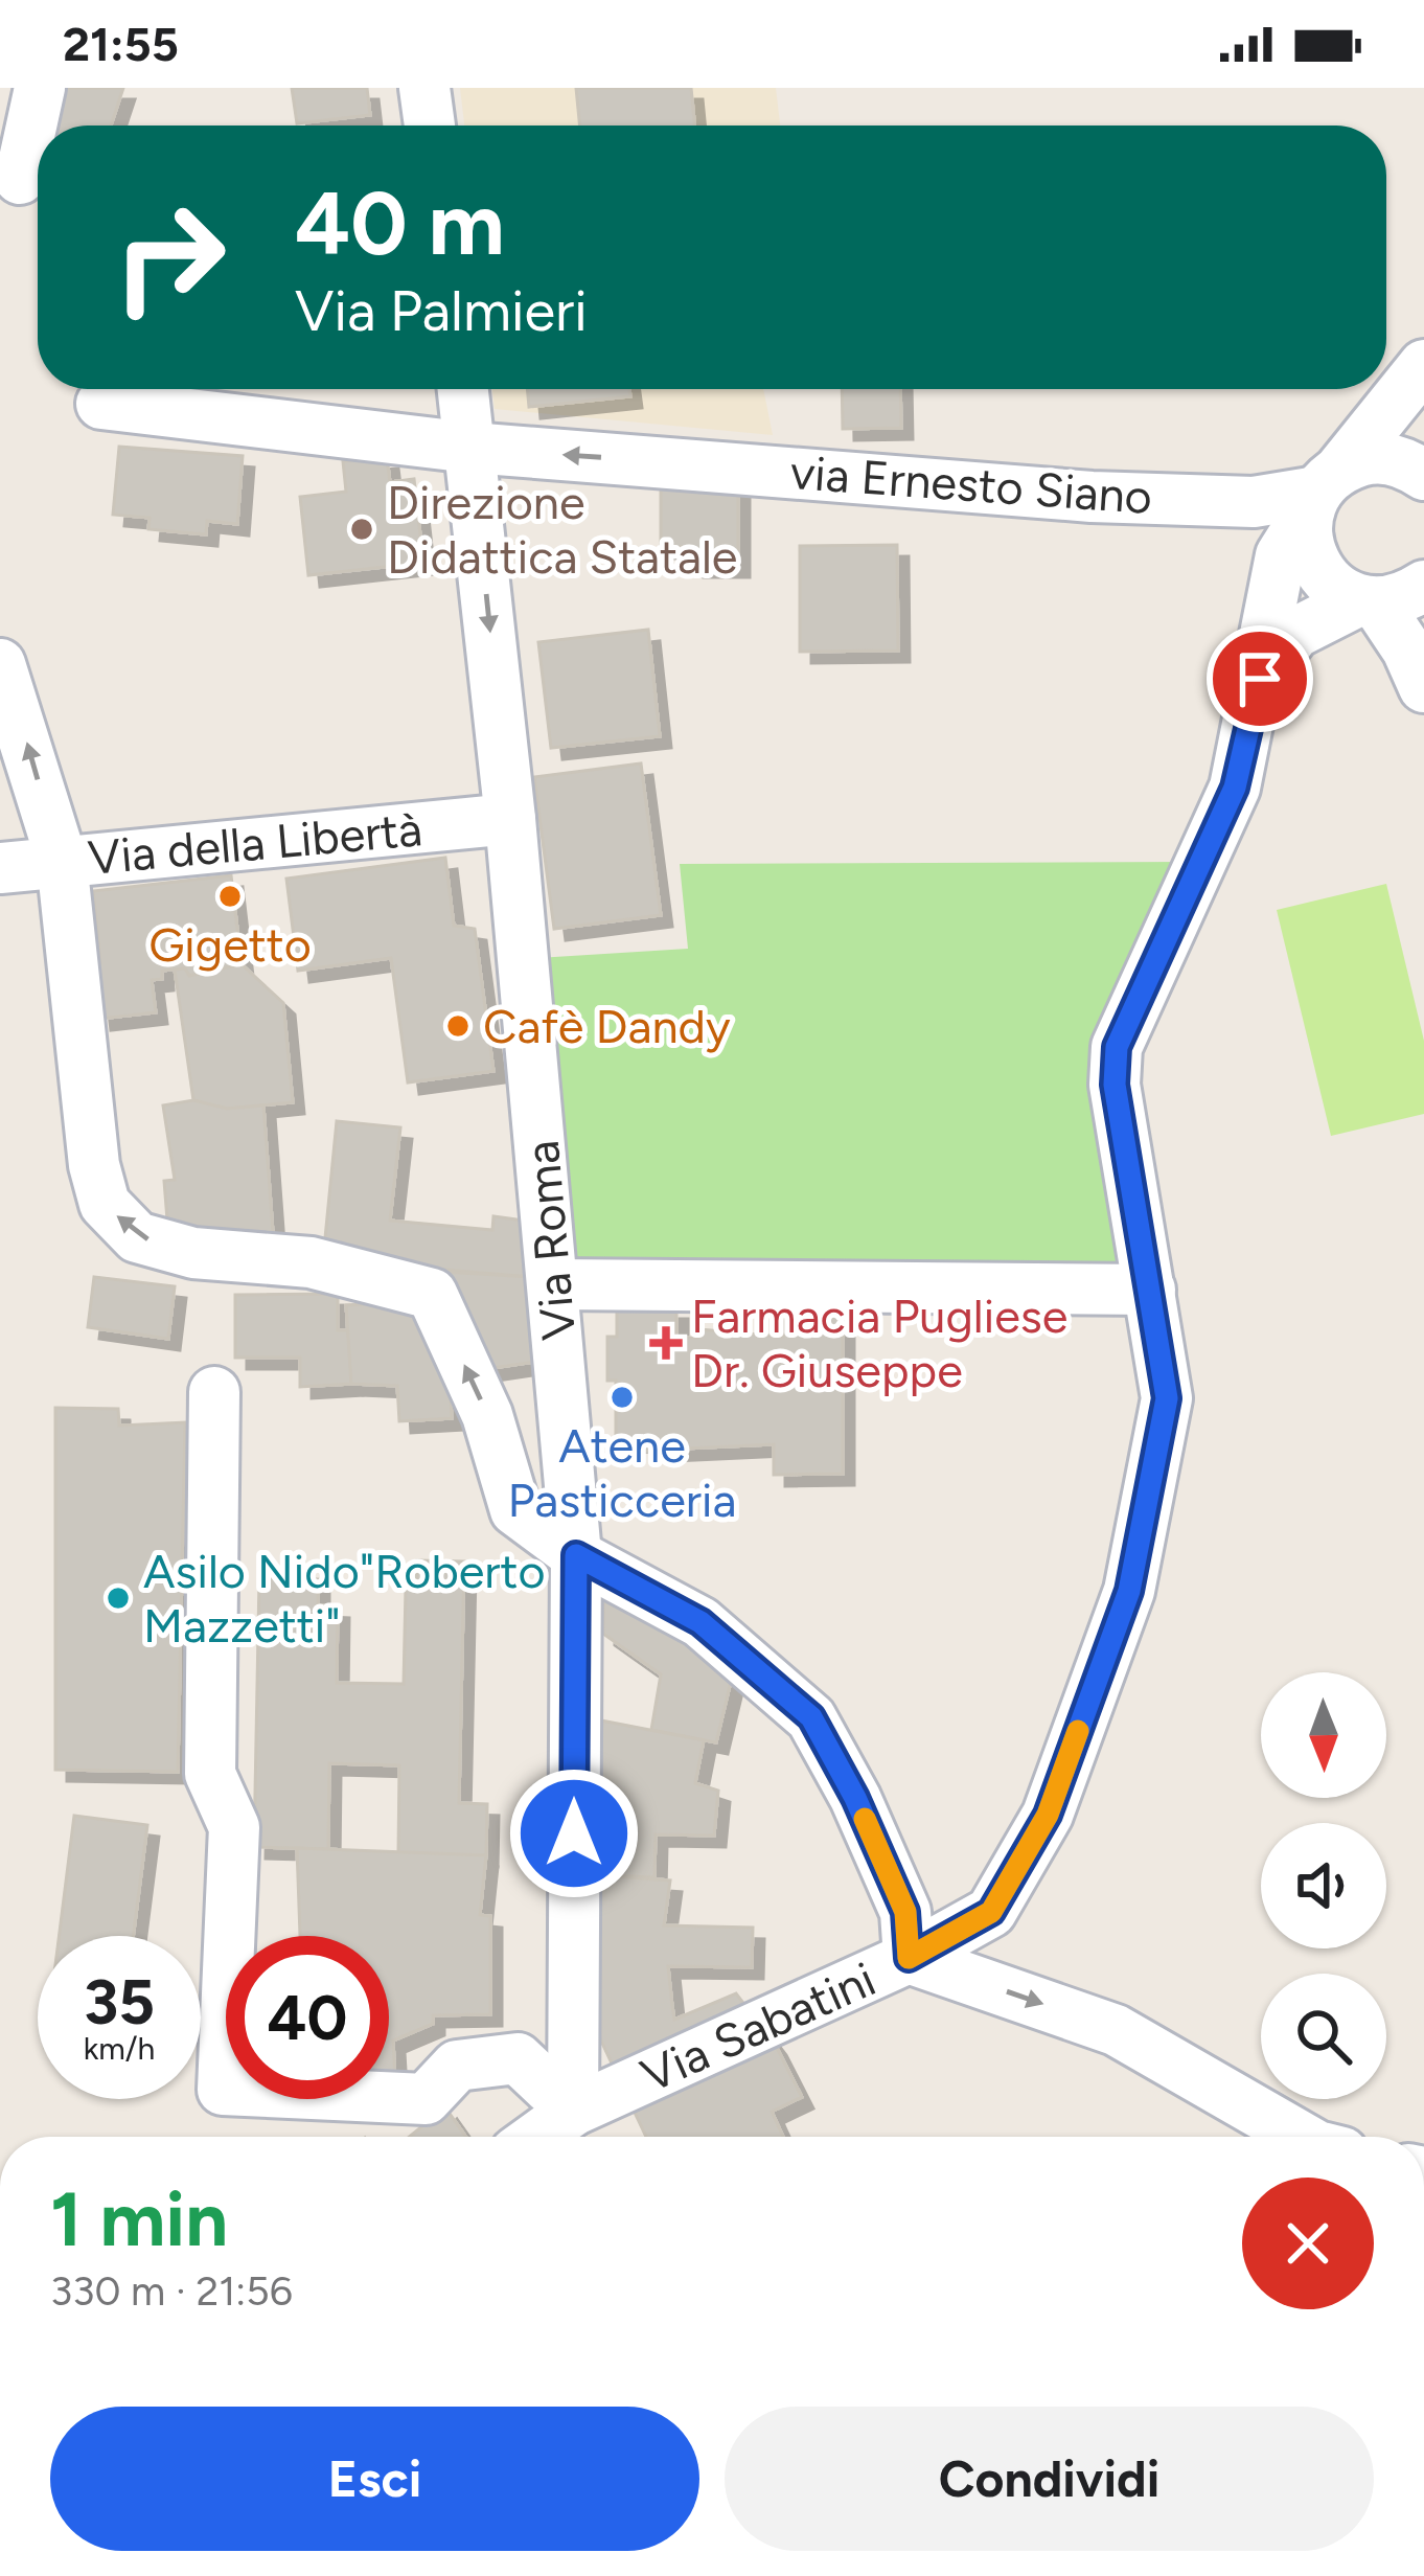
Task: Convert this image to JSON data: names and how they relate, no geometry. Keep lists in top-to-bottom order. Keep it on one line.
{"streets":{"street":["via Ernesto Siano","Via della Libertà","Via Roma","Via Sabatini"]},"crossings":[["via Ernesto Siano","Via Roma"],["via Ernesto Siano","Via Sabatini"],["Via della Libertà","Via Roma"],["Via Roma","Via Sabatini"]],"one_way":["via Ernesto Siano"],"places":{"other":["Direzione Didattica Statale","Gigetto","Cafè Dandy","Atene Pasticceria","Asilo Nido\"Roberto Mazzetti\""],"health":["Farmacia Pugliese Dr. Giuseppe"]},"north":"bottom","page":{"status":"21:55","turn":["40 m","Via Palmieri"],"speed":"35 km/h","limit":"40","heading":["1 min","330 m · 21:56"],"buttons":["Esci","Condividi"]}}
